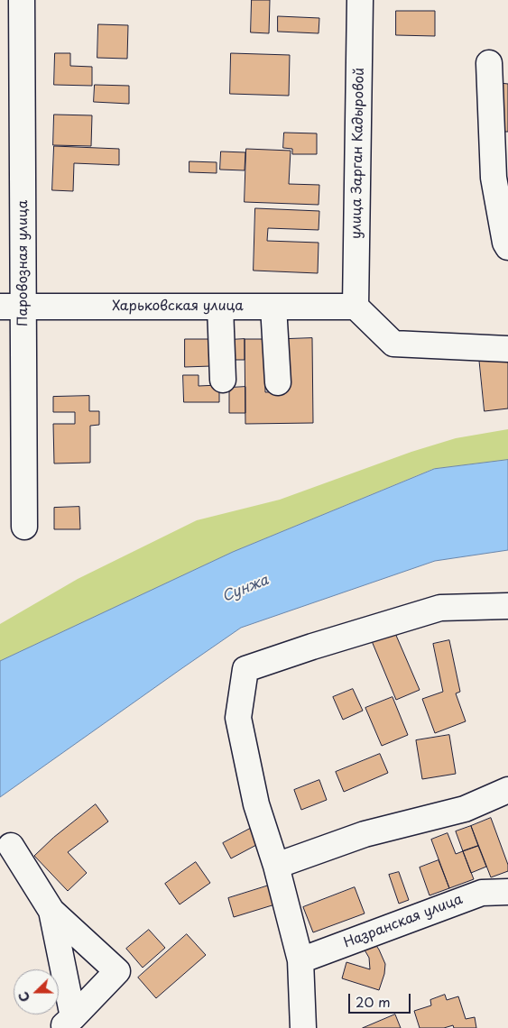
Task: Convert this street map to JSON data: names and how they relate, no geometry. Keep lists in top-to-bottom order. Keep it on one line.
{"streets":{"street":["улица Зарган Кадыровой","Паровозная улица","Харьковская улица","Назранская улица"]},"crossings":[["улица Зарган Кадыровой","Харьковская улица"],["Паровозная улица","Харьковская улица"]],"water":["Сунжа"],"scale_bar":"20 m","north":"left"}
